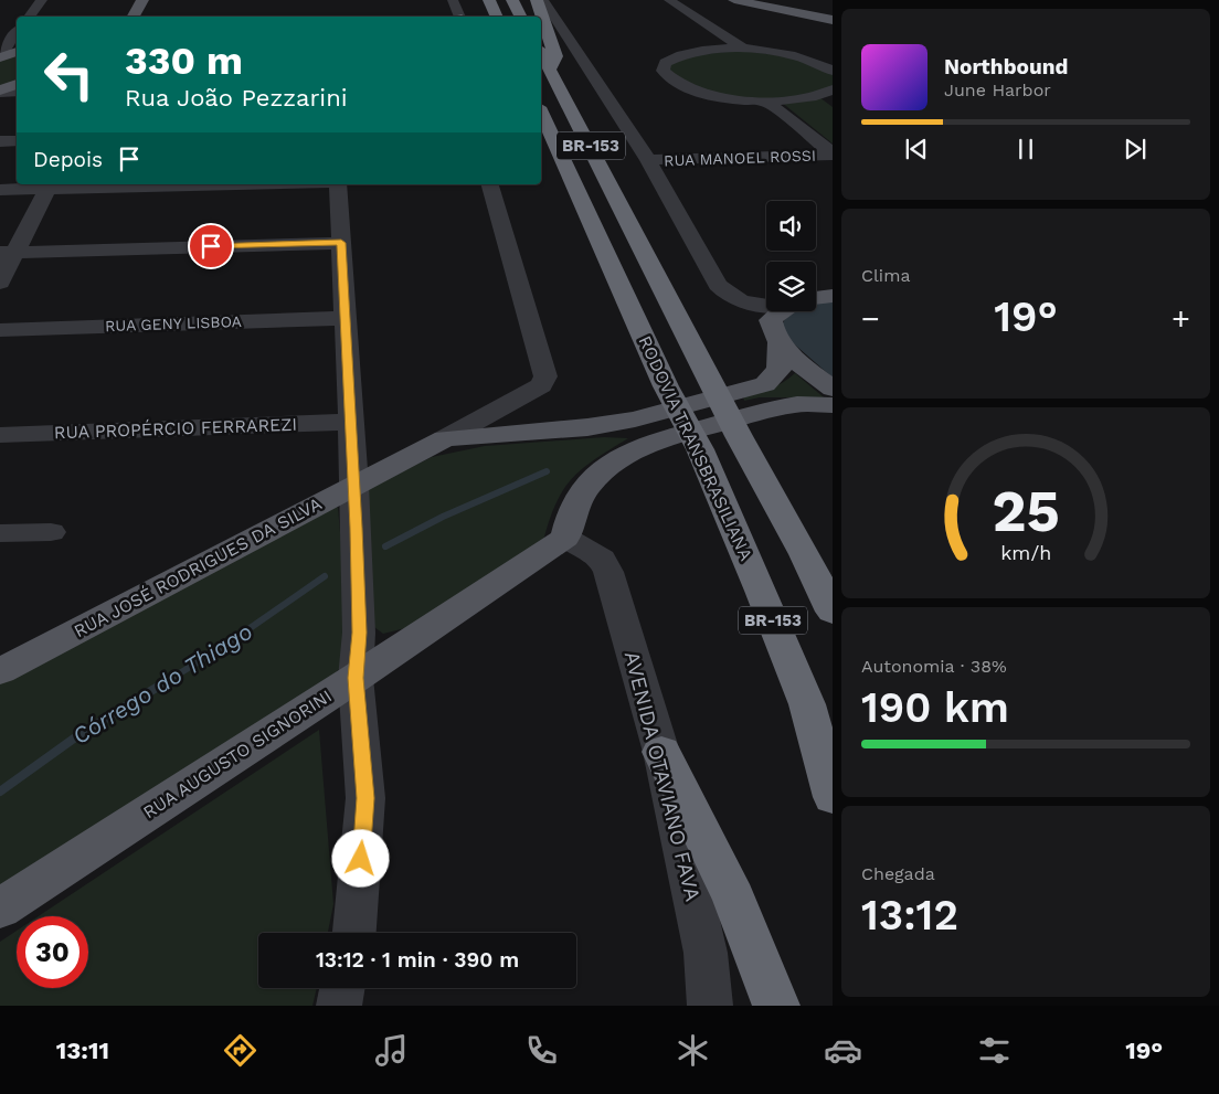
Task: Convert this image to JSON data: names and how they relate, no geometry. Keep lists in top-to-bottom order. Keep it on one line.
{"streets":{"highway":["BR-153","RODOVIA TRANSBRASILIANA"],"main road":["RUA JOSÉ RODRIGUES DA SILVA","RUA AUGUSTO SIGNORINI"],"street":["RUA MANOEL ROSSI","RUA GENY LISBOA","RUA PROPÉRCIO FERRAREZI","AVENIDA OTAVIANO FAVA"]},"crossings":[["RUA AUGUSTO SIGNORINI","AVENIDA OTAVIANO FAVA"]],"water":["Córrego do Thiago"],"page":{"turn":["330 m","Rua João Pezzarini"],"song":["Northbound","June Harbor"],"then":"Depois","tile":["Clima",["Autonomia · 38%","190 km"],["Chegada","13:12"]],"heat":["−","19°","+"],"limit":"30","trip":"13:12 · 1 min · 390 m","tabs":["13:11","19°"],"gauge":["25","km/h"]}}
